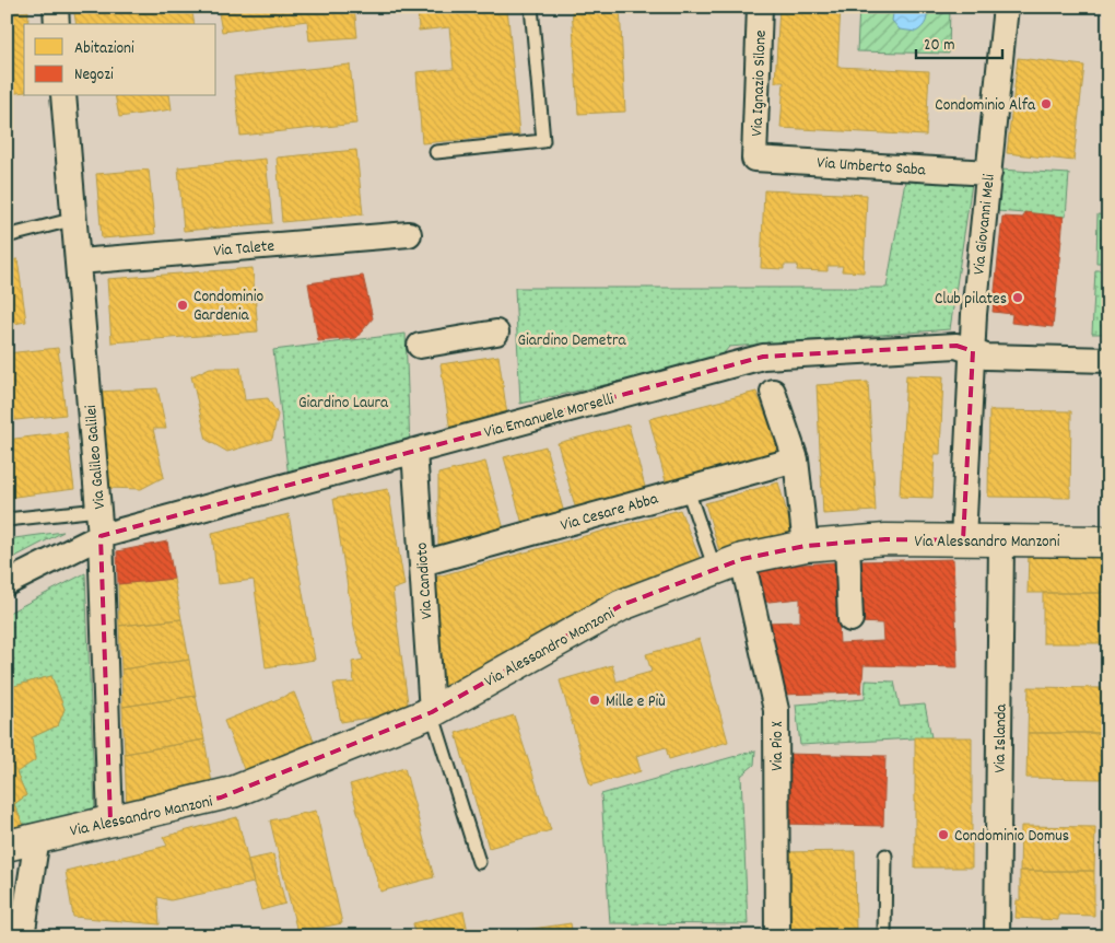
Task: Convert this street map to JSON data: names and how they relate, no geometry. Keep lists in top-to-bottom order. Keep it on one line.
{"streets":{"street":["Via Ignazio Silone","Via Umberto Saba","Via Giovanni Meli","Via Talete","Via Emanuele Morselli","Via Galileo Galilei","Via Cesare Abba","Via Alessandro Manzoni","Via Candioto","Via Islanda","Via Pio X"]},"crossings":[["Via Ignazio Silone","Via Umberto Saba"],["Via Umberto Saba","Via Giovanni Meli"],["Via Giovanni Meli","Via Emanuele Morselli"],["Via Giovanni Meli","Via Alessandro Manzoni"],["Via Talete","Via Galileo Galilei"],["Via Emanuele Morselli","Via Galileo Galilei"],["Via Emanuele Morselli","Via Candioto"],["Via Galileo Galilei","Via Alessandro Manzoni"],["Via Cesare Abba","Via Candioto"],["Via Alessandro Manzoni","Via Candioto"],["Via Alessandro Manzoni","Via Islanda"],["Via Alessandro Manzoni","Via Pio X"]],"parks":["Giardino Demetra","Giardino Laura"],"places":["Condominio Alfa","Club pilates","Condominio Gardenia","Mille e Più","Condominio Domus"],"legend":["Abitazioni","Negozi"],"scale_bar":"20 m"}
